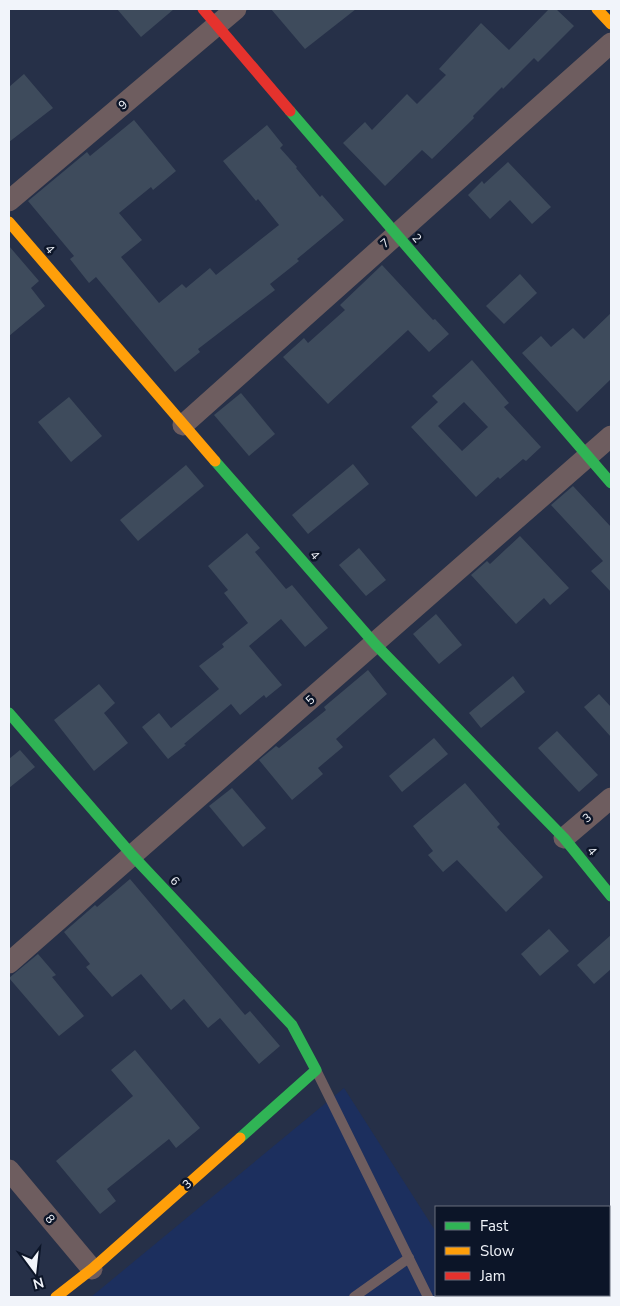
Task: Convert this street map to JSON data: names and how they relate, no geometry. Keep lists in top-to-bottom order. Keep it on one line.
{"streets":{"street":["9","2","7","4","5","3","6","8"]},"crossings":[["9","2"],["2","7"],["2","5"],["7","4"],["4","5"],["4","3"],["5","6"],["3","6"],["3","8"]],"legend":["Fast","Slow","Jam"],"north":"bottom"}
